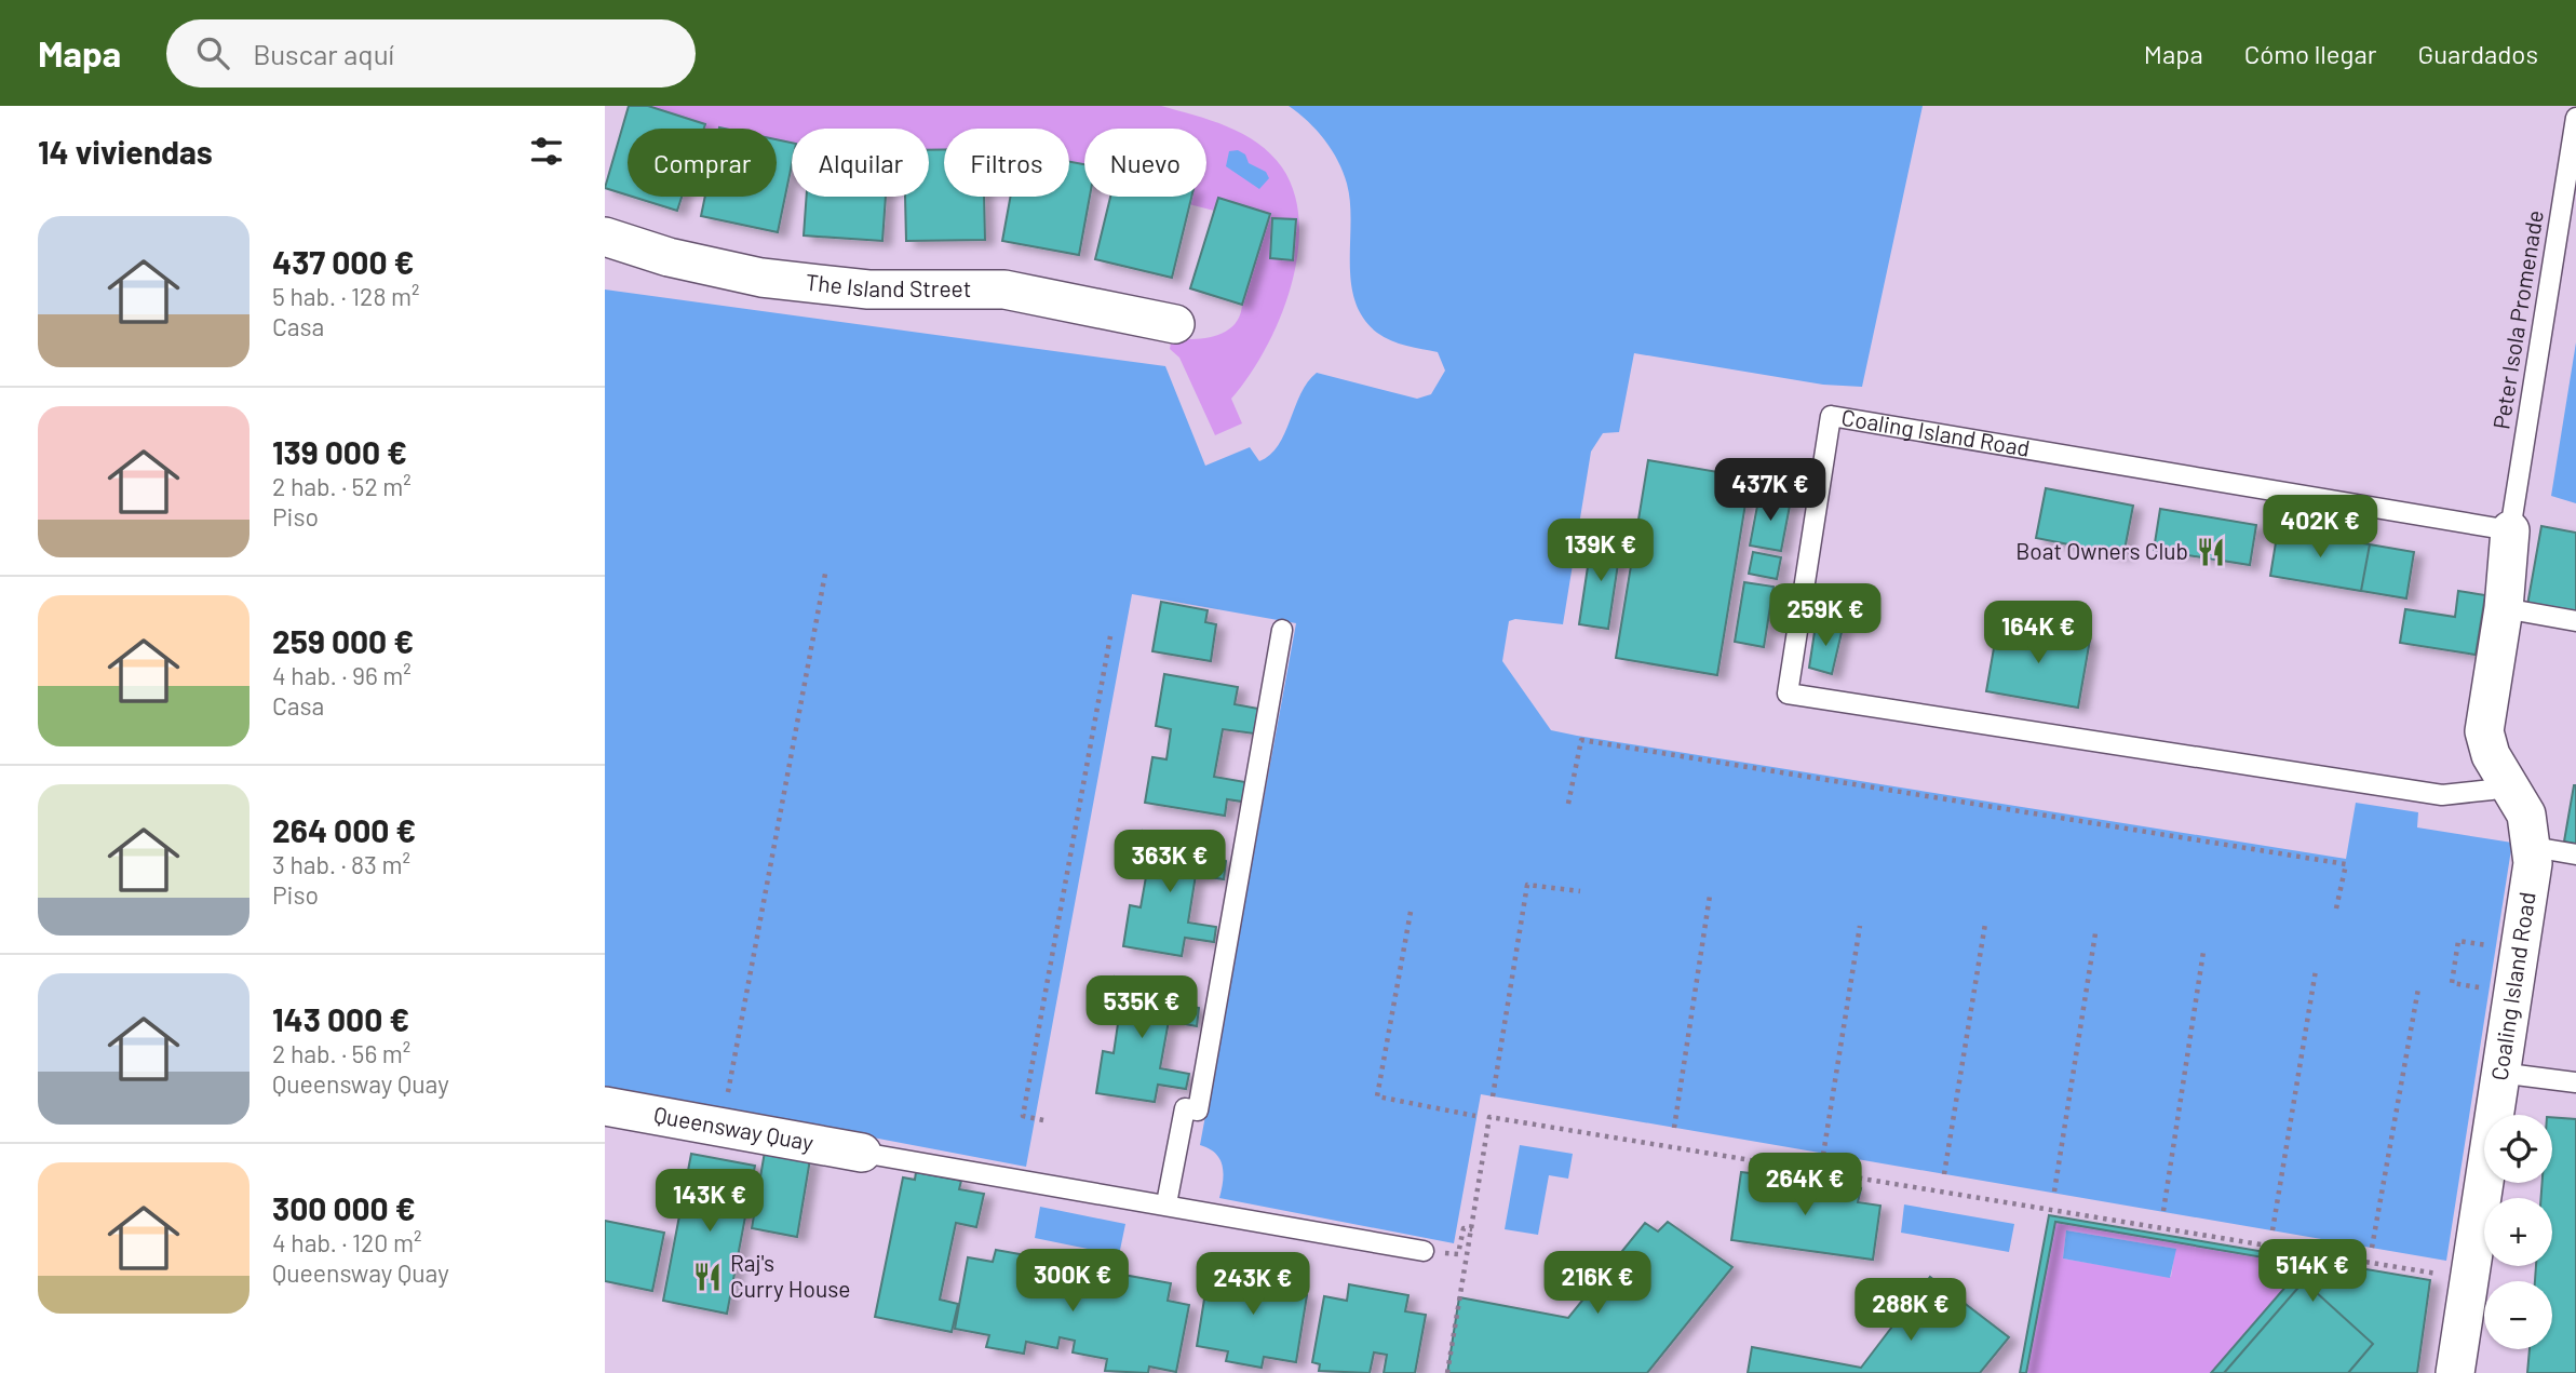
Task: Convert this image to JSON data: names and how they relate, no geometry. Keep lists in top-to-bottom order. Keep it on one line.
{"streets":{"street":["The Island Street","Coaling Island Road","Queensway Quay"],"lane":["Peter Isola Promenade"]},"crossings":[["Peter Isola Promenade","Coaling Island Road"]],"places":{"restaurant":["Boat Owners Club","Raj's Curry House"]},"page":{"header":"Mapa","search":"Buscar aquí","nav":["Mapa","Cómo llegar","Guardados"],"heading":"14 viviendas","chip":["Comprar","Alquilar","Filtros","Nuevo"],"list":[{"name":"437 000 €","note":"5 hab. · 128 m² · Casa"},{"name":"139 000 €","note":"2 hab. · 52 m² · Piso"},{"name":"259 000 €","note":"4 hab. · 96 m² · Casa"},{"name":"264 000 €","note":"3 hab. · 83 m² · Piso"},{"name":"143 000 €","note":"2 hab. · 56 m² · Queensway Quay"},{"name":"300 000 €","note":"4 hab. · 120 m² · Queensway Quay"}],"price":["437K €","402K €","139K €","259K €","164K €","363K €","535K €","264K €","143K €","514K €","300K €","216K €","243K €","288K €"],"map_buttons":["+","−"]}}
